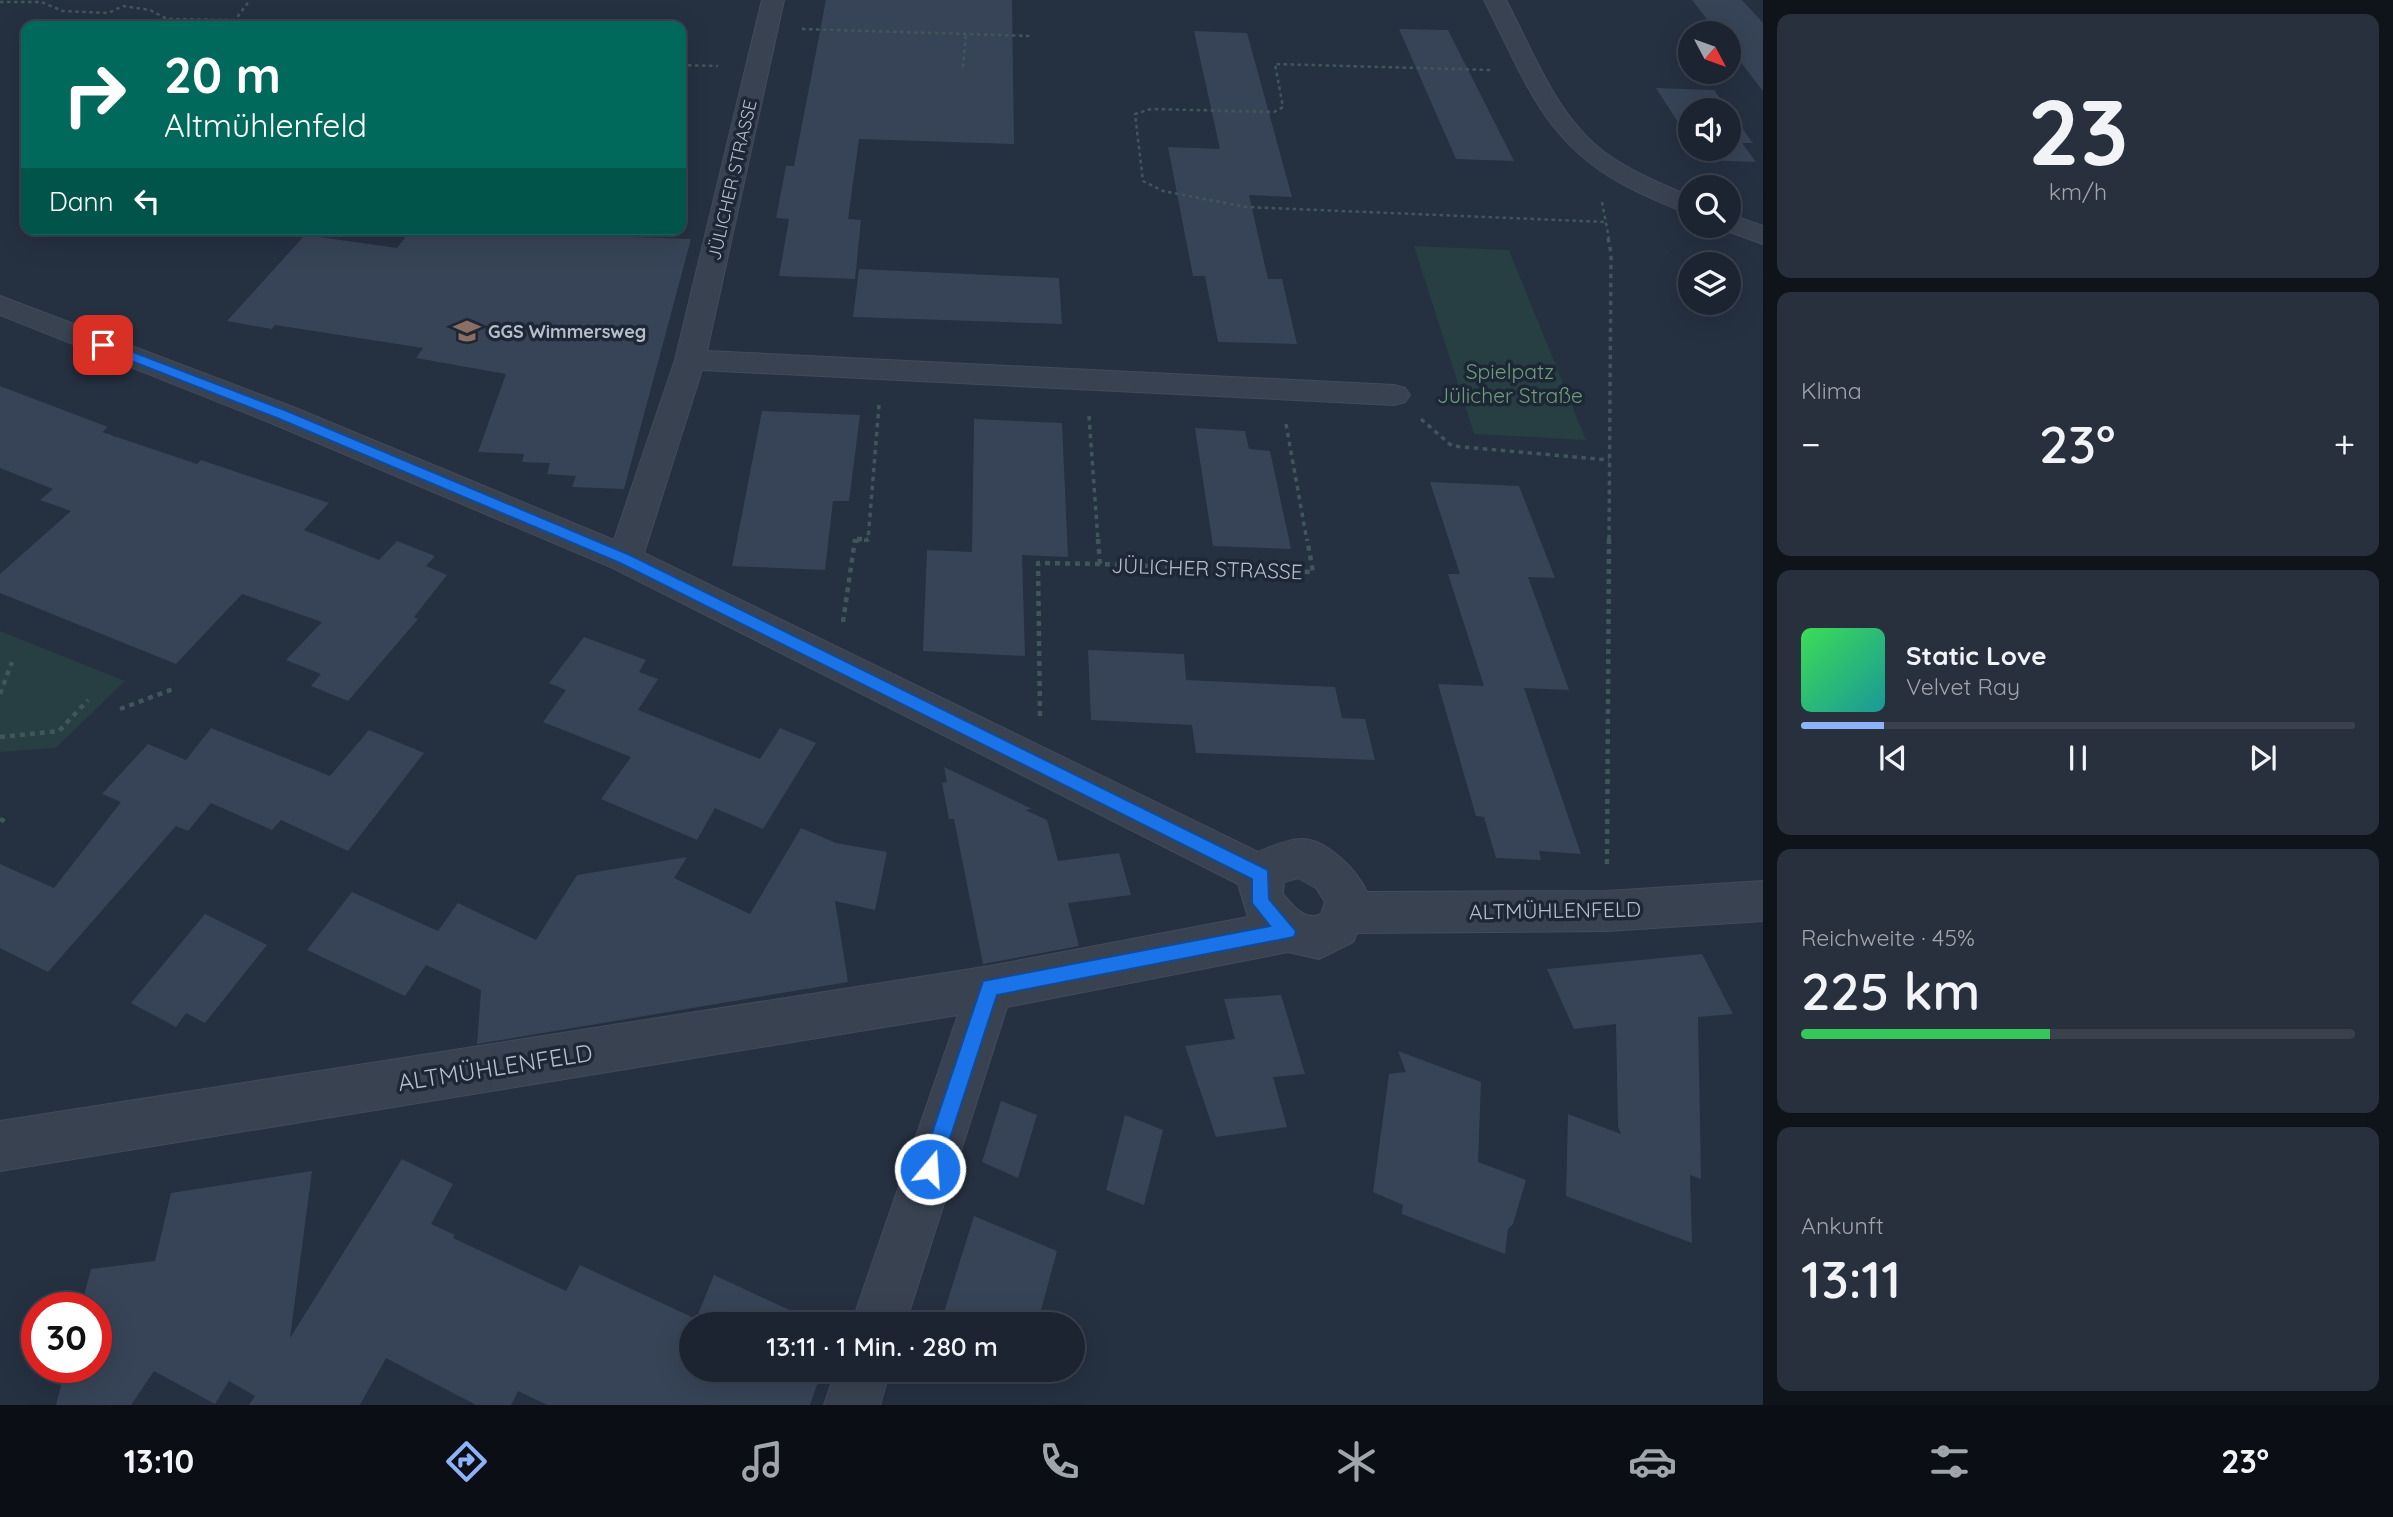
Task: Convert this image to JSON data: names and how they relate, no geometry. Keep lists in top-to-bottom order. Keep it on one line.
{"streets":{"street":["JÜLICHER STRASSE","ALTMÜHLENFELD"]},"parks":["Spielpatz Jülicher Straße"],"places":{"school or university":["GGS Wimmersweg"]},"north":"bottom right","page":{"tile":[["23","km/h"],"Klima",["Reichweite · 45%","225 km"],["Ankunft","13:11"]],"turn":["20 m","Altmühlenfeld"],"then":"Dann","heat":["−","23°","+"],"song":["Static Love","Velvet Ray"],"limit":"30","trip":"13:11 · 1 Min. · 280 m","tabs":["13:10","23°"]}}
